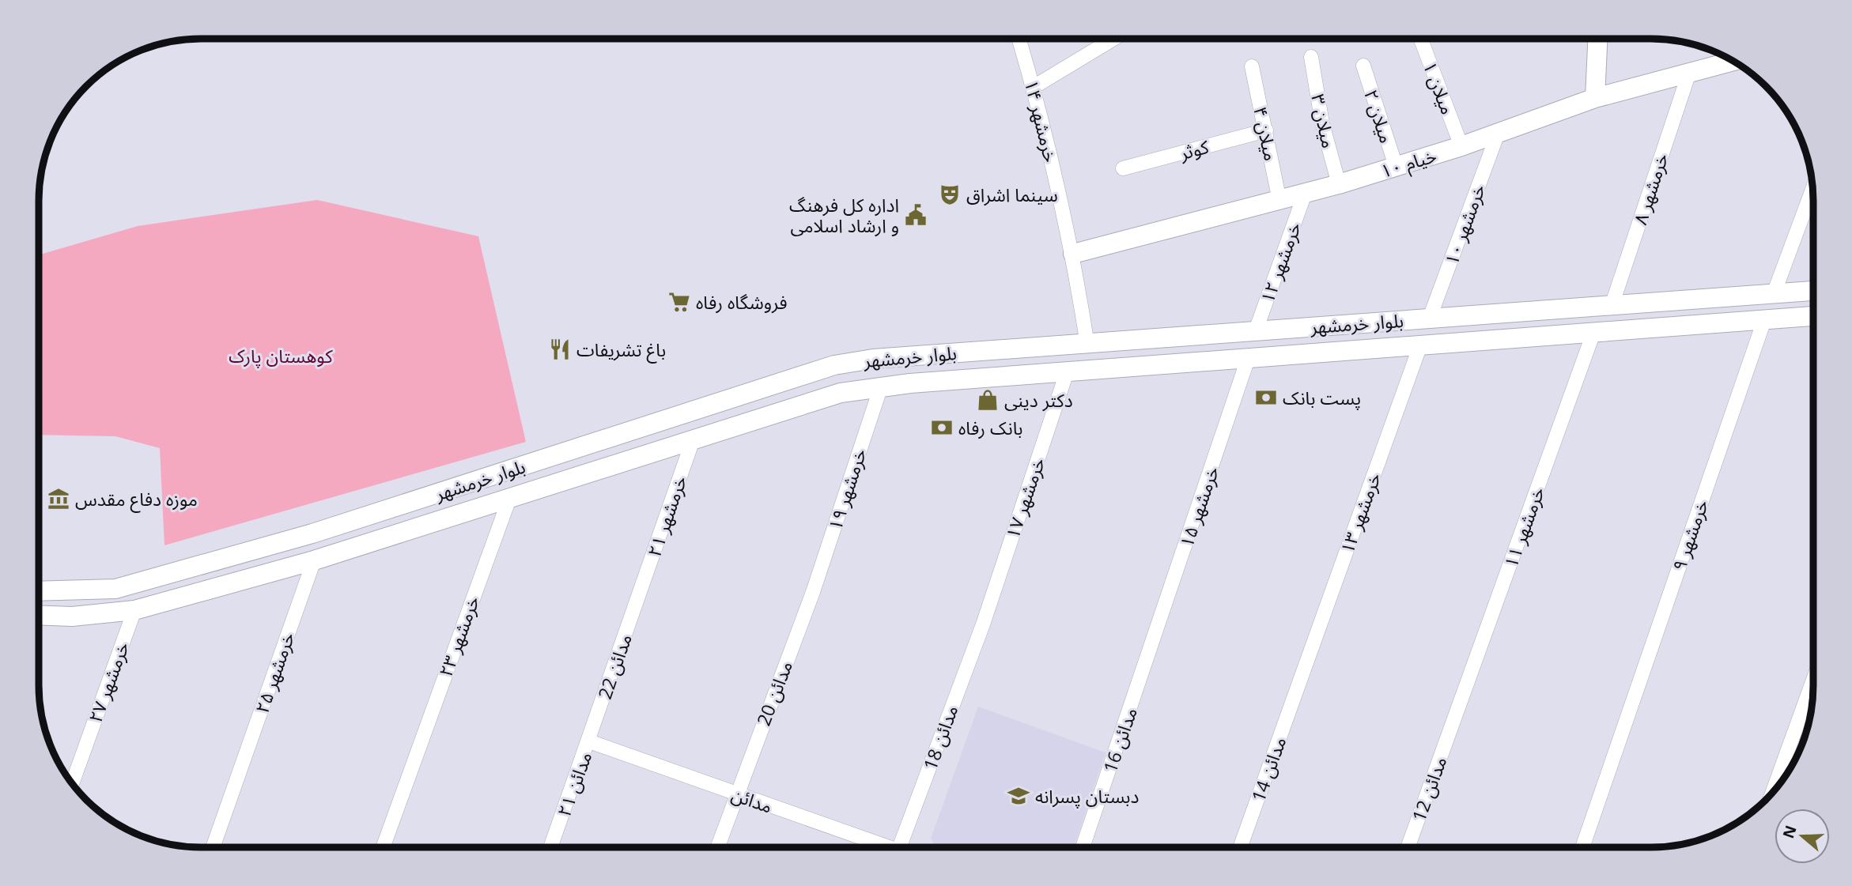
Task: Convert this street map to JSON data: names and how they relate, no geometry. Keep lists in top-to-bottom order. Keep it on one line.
{"streets":{"main road":["خیام ۱۰","بلوار خرمشهر"],"street":["میلان ۱","میلان ۲","خرمشهر ۱۴","میلان ۳","میلان ۴","کوثر","خرمشهر ۸","خرمشهر ۱۰","خرمشهر ۱۲","خرمشهر ۱۹","خرمشهر ۱۷","خرمشهر ۱۵","خرمشهر ۱۳","خرمشهر ۲۱","خرمشهر ۱۱","خرمشهر ۹","خرمشهر ۲۳","مدائن 22","خرمشهر ۲۵","خرمشهر ۲۷","مدائن 20","مدائن 18","مدائن 16","مدائن 14","مدائن ۲۱","مدائن 12","مدائن"]},"crossings":[["میلان ۱","خیام ۱۰"],["میلان ۲","خیام ۱۰"],["خرمشهر ۱۴","خیام ۱۰"],["خرمشهر ۱۴","بلوار خرمشهر"],["میلان ۳","خیام ۱۰"],["میلان ۴","کوثر"],["میلان ۴","خیام ۱۰"],["خیام ۱۰","خرمشهر ۸"],["خیام ۱۰","خرمشهر ۱۰"],["خیام ۱۰","خرمشهر ۱۲"],["خرمشهر ۸","بلوار خرمشهر"],["خرمشهر ۱۰","بلوار خرمشهر"],["خرمشهر ۱۲","بلوار خرمشهر"],["بلوار خرمشهر","خرمشهر ۱۹"],["بلوار خرمشهر","خرمشهر ۱۷"],["بلوار خرمشهر","خرمشهر ۱۵"],["بلوار خرمشهر","خرمشهر ۱۳"],["بلوار خرمشهر","خرمشهر ۲۱"],["بلوار خرمشهر","خرمشهر ۱۱"],["بلوار خرمشهر","خرمشهر ۹"],["بلوار خرمشهر","خرمشهر ۲۳"],["بلوار خرمشهر","خرمشهر ۲۵"],["بلوار خرمشهر","خرمشهر ۲۷"],["خرمشهر ۱۹","مدائن 20"],["خرمشهر ۱۷","مدائن 18"],["خرمشهر ۱۵","مدائن 16"],["خرمشهر ۱۳","مدائن 14"],["خرمشهر ۲۱","مدائن 22"],["خرمشهر ۱۱","مدائن 12"],["مدائن 22","مدائن ۲۱"],["مدائن 22","مدائن"],["مدائن 20","مدائن"],["مدائن ۲۱","مدائن"]],"parks":["کوهستان پارک"],"places":{"theatre":["سینما اشراق"],"public building":["اداره کل فرهنگ و ارشاد اسلامی"],"supermarket":["فروشگاه رفاه"],"restaurant":["باغ تشریفات"],"bank":["پست بانک","بانک رفاه"],"shop":["دکتر دینی"],"museum":["موزه دفاع مقدس"],"school or university":["دبستان پسرانه"]},"north":"left"}
